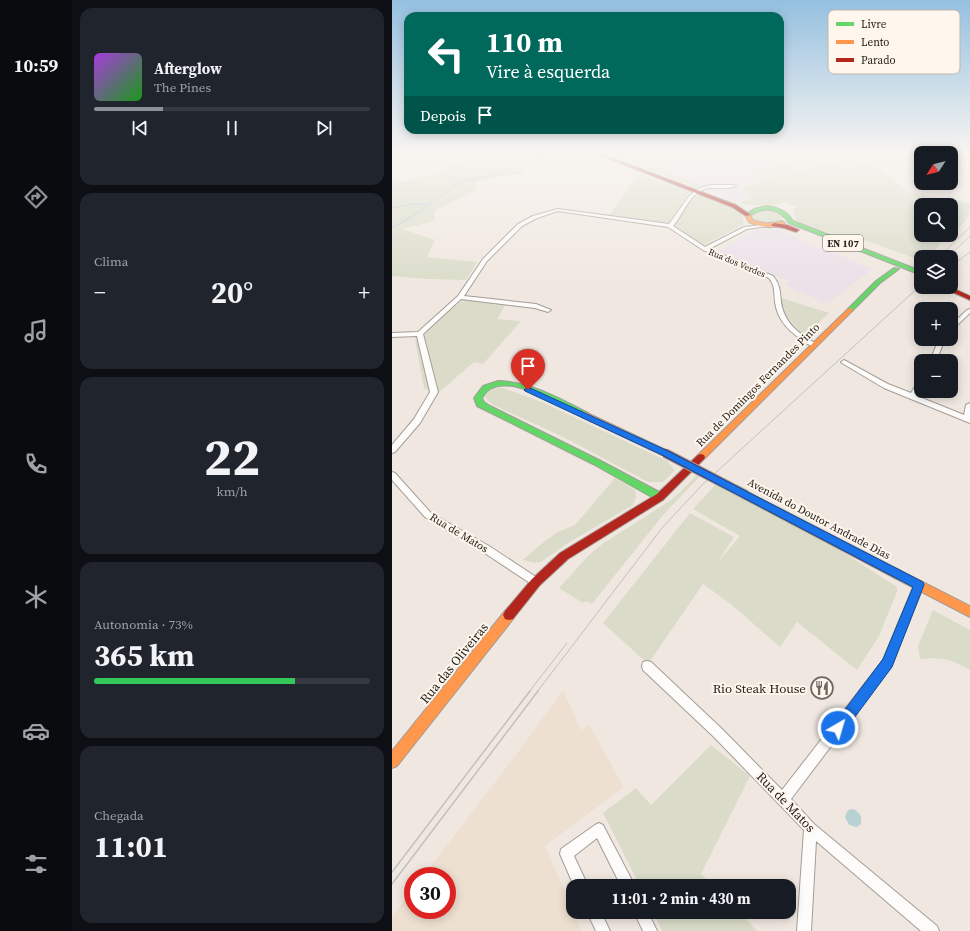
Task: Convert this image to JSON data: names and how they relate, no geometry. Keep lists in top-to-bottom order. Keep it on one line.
{"streets":{"main road":["EN 107","Rua de Domingos Fernandes Pinto","Avenida do Doutor Andrade Dias","Rua das Oliveiras"],"street":["Rua dos Verdes","Rua de Matos"]},"crossings":[["EN 107","Rua de Domingos Fernandes Pinto"],["Rua dos Verdes","Rua de Domingos Fernandes Pinto"],["Rua de Domingos Fernandes Pinto","Avenida do Doutor Andrade Dias"],["Rua de Domingos Fernandes Pinto","Rua de Matos"],["Rua de Domingos Fernandes Pinto","Rua das Oliveiras"],["Rua de Matos","Rua das Oliveiras"]],"places":{"restaurant":["Rio Steak House"]},"legend":["Livre","Lento","Parado"],"north":"bottom left","page":{"tabs":"10:59","turn":["110 m","Vire à esquerda"],"song":["Afterglow","The Pines"],"then":"Depois","map_buttons":["+","−"],"tile":["Clima",["22","km/h"],["Autonomia · 73%","365 km"],["Chegada","11:01"]],"heat":["−","20°","+"],"limit":"30","trip":"11:01 · 2 min · 430 m"}}
